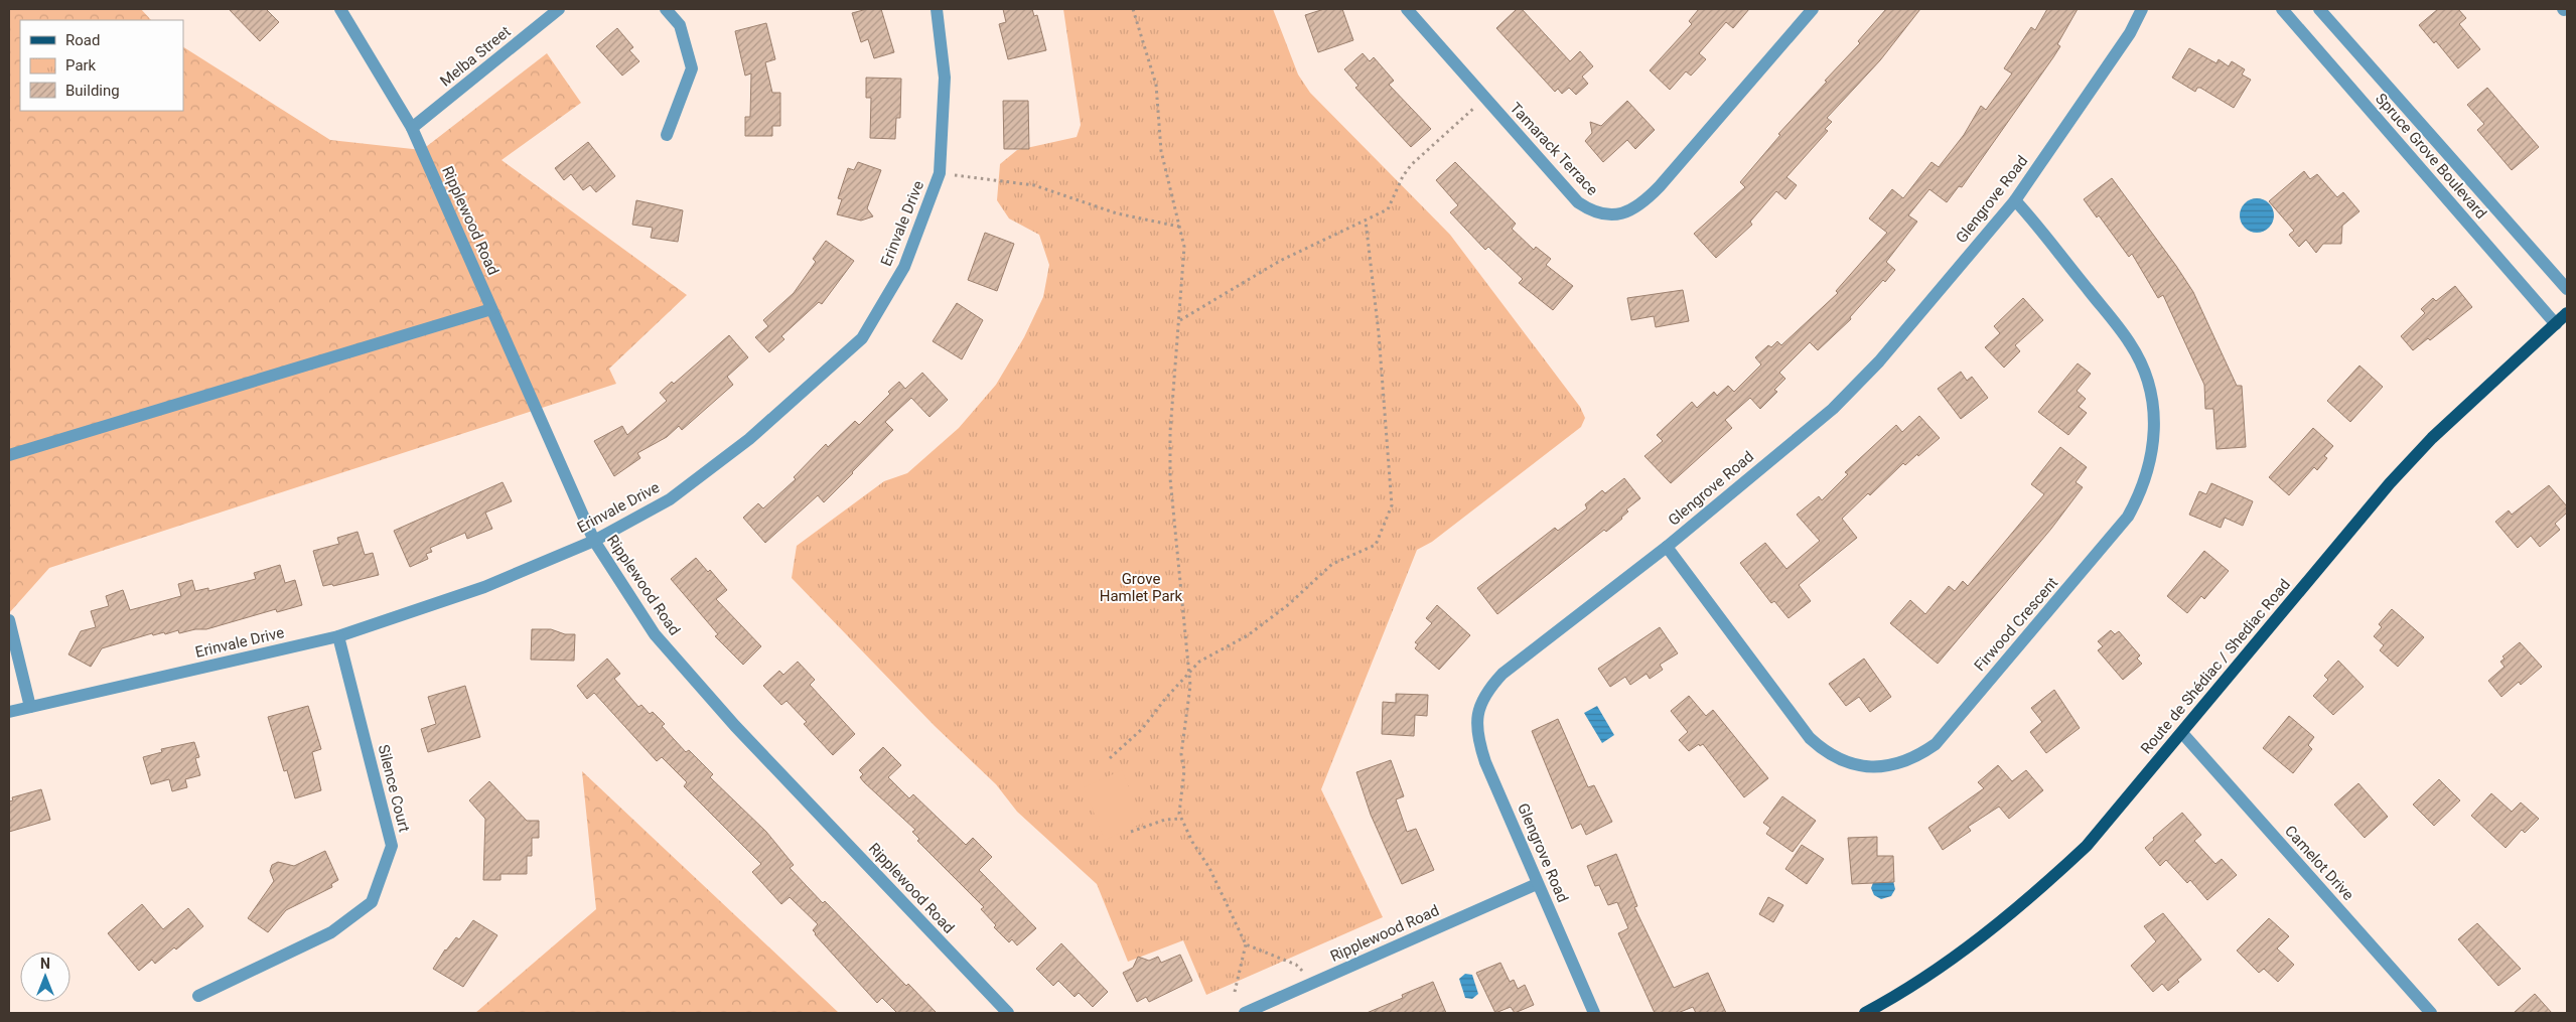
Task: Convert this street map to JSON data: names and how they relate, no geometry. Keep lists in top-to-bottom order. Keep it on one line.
{"streets":{"main road":["Route de Shédiac / Shediac Road"],"street":["Melba Street","Tamarack Terrace","Spruce Grove Boulevard","Glengrove Road","Ripplewood Road","Erinvale Drive","Firwood Crescent","Silence Court","Camelot Drive"]},"crossings":[["Melba Street","Ripplewood Road"],["Spruce Grove Boulevard","Route de Shédiac / Shediac Road"],["Glengrove Road","Ripplewood Road"],["Glengrove Road","Firwood Crescent"],["Ripplewood Road","Erinvale Drive"],["Erinvale Drive","Silence Court"],["Route de Shédiac / Shediac Road","Camelot Drive"]],"parks":["Grove Hamlet Park"],"legend":["Road","Park","Building"],"north":"top"}
